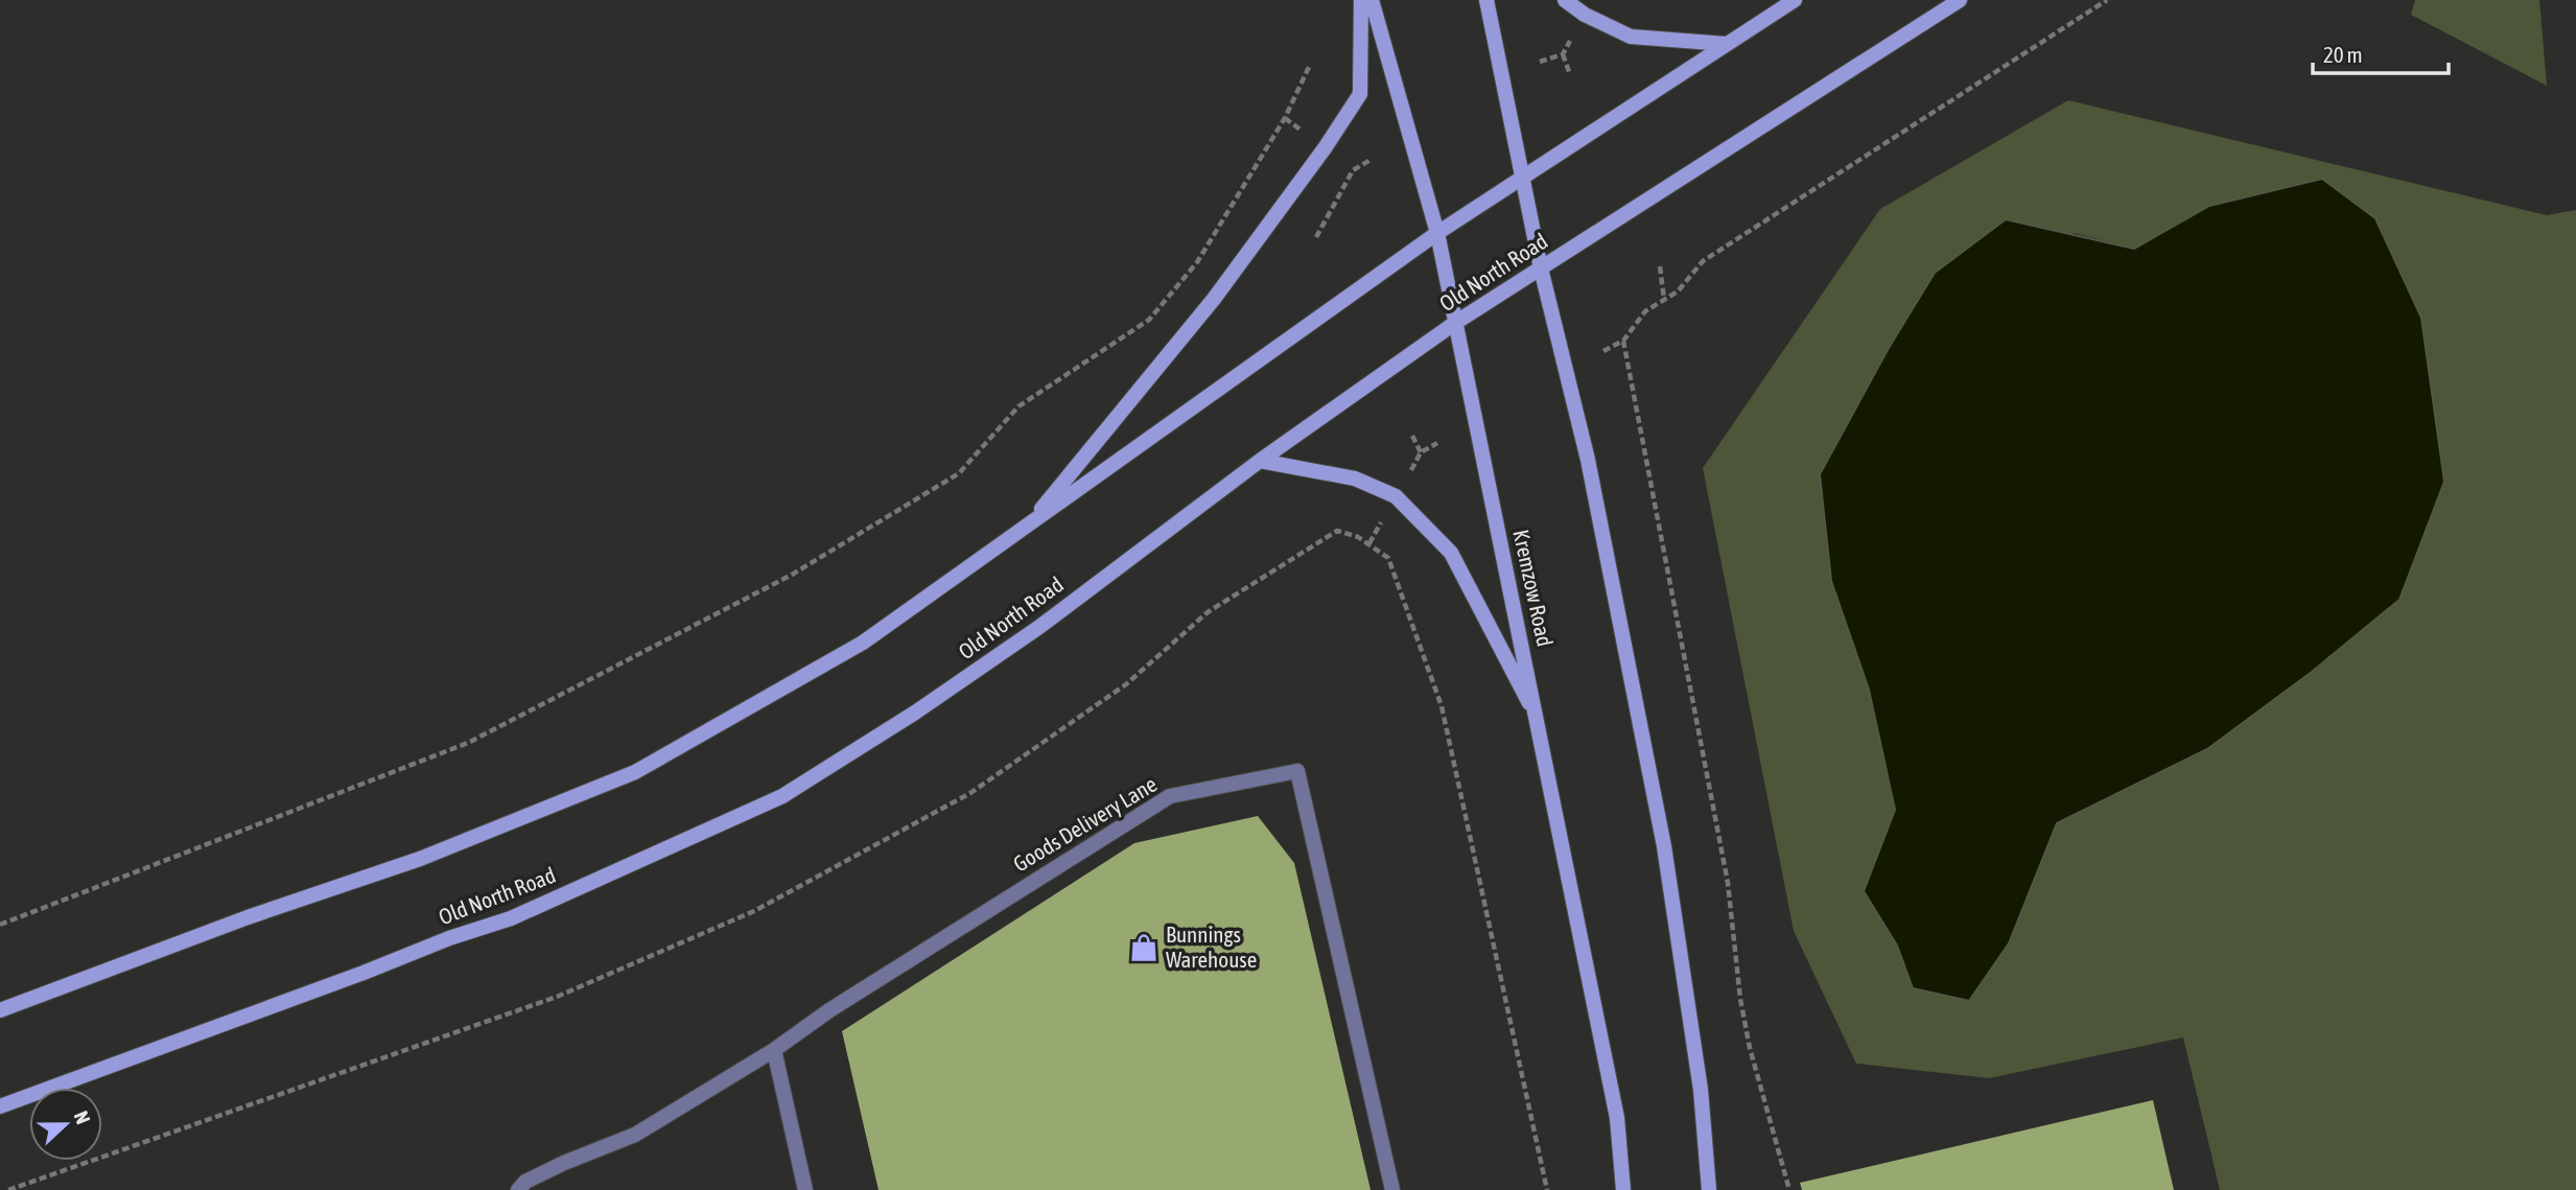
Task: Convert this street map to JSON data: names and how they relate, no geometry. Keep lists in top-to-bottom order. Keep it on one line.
{"streets":{"main road":["Old North Road","Kremzow Road"],"lane":["Goods Delivery Lane"]},"crossings":[["Old North Road","Kremzow Road"]],"places":{"shop":["Bunnings Warehouse"]},"scale_bar":"20 m","north":"right"}
